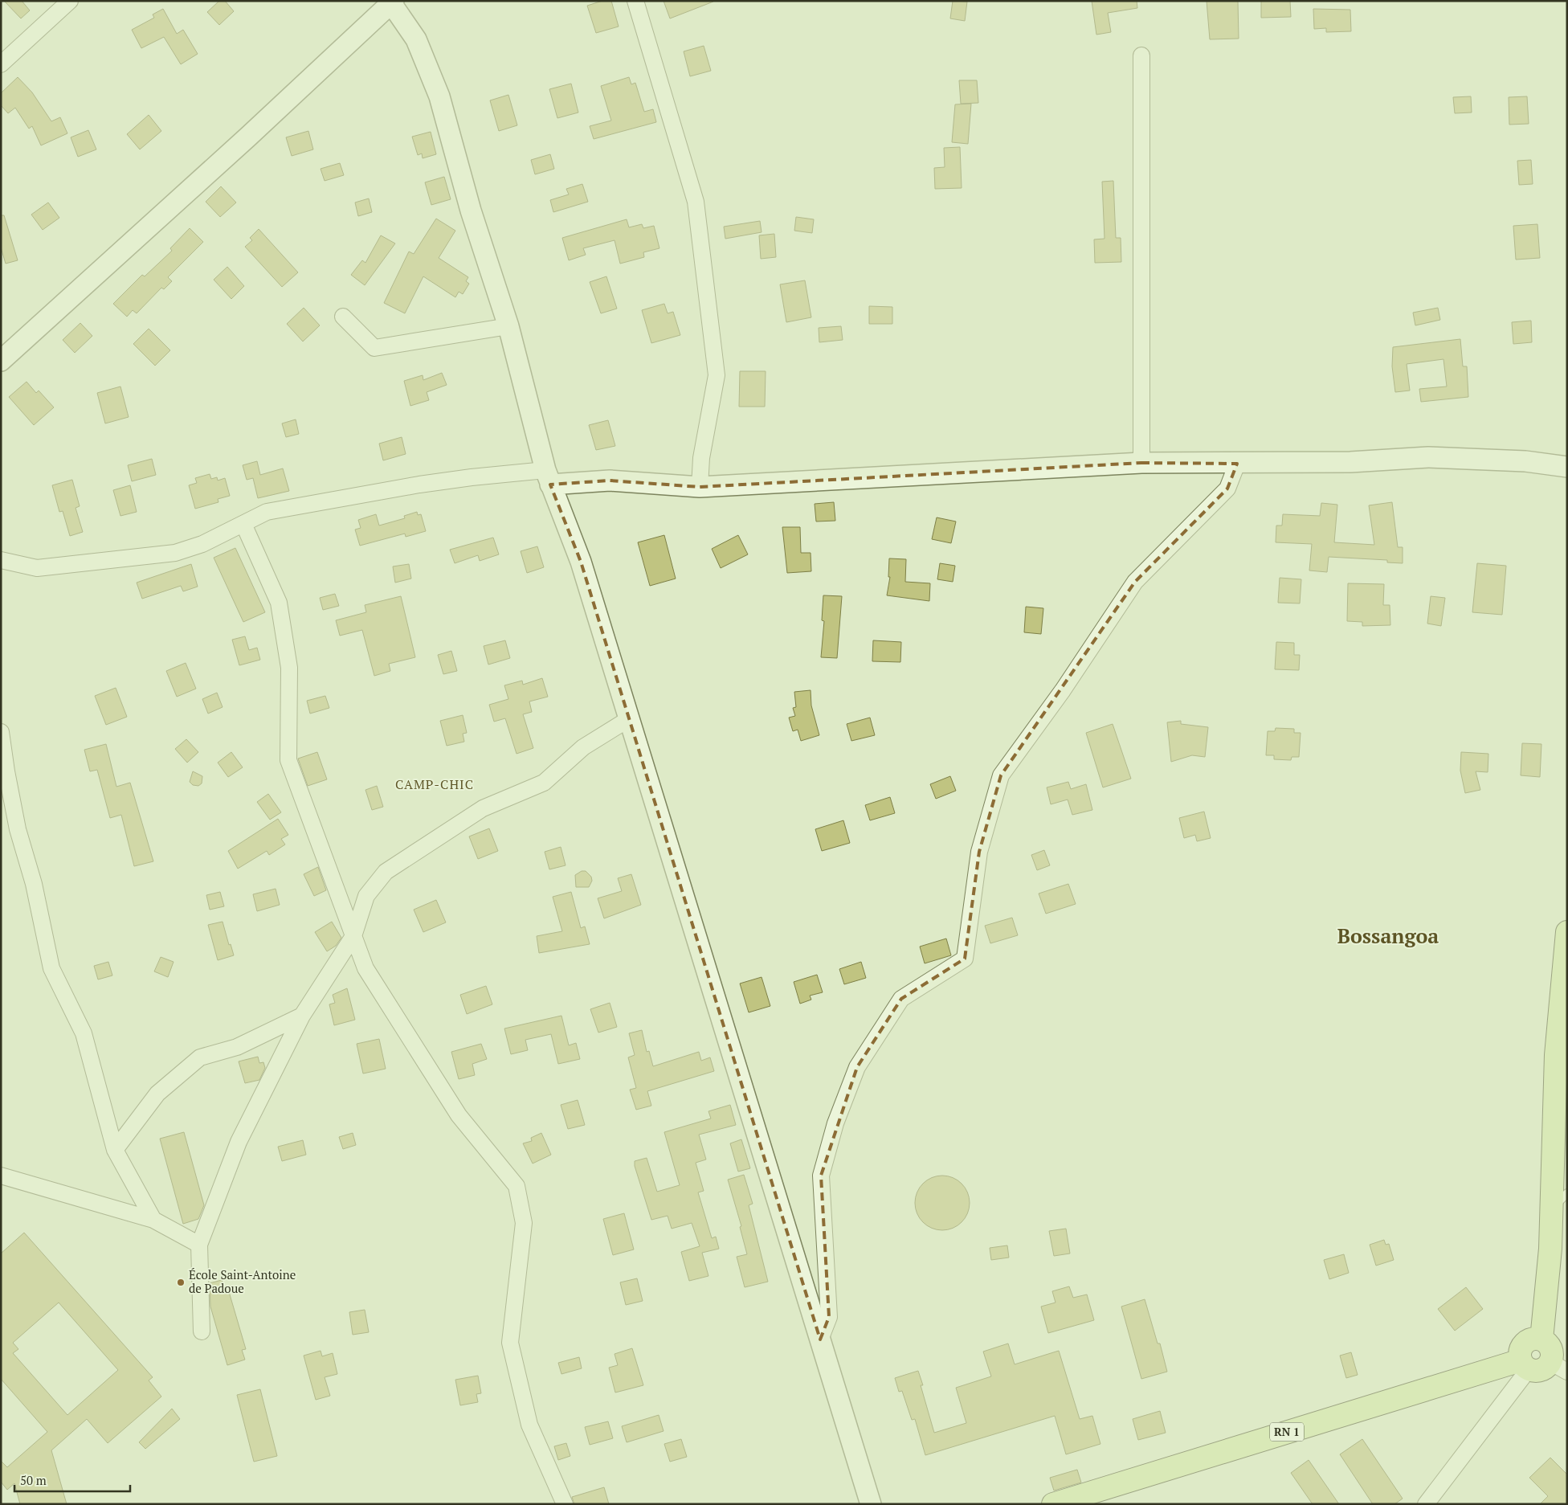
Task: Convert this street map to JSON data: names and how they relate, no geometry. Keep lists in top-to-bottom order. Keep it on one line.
{"streets":{"main road":["RN 1"]},"districts":["CAMP-CHIC","Bossangoa"],"places":["École Saint-Antoine de Padoue"],"scale_bar":"50 m"}
